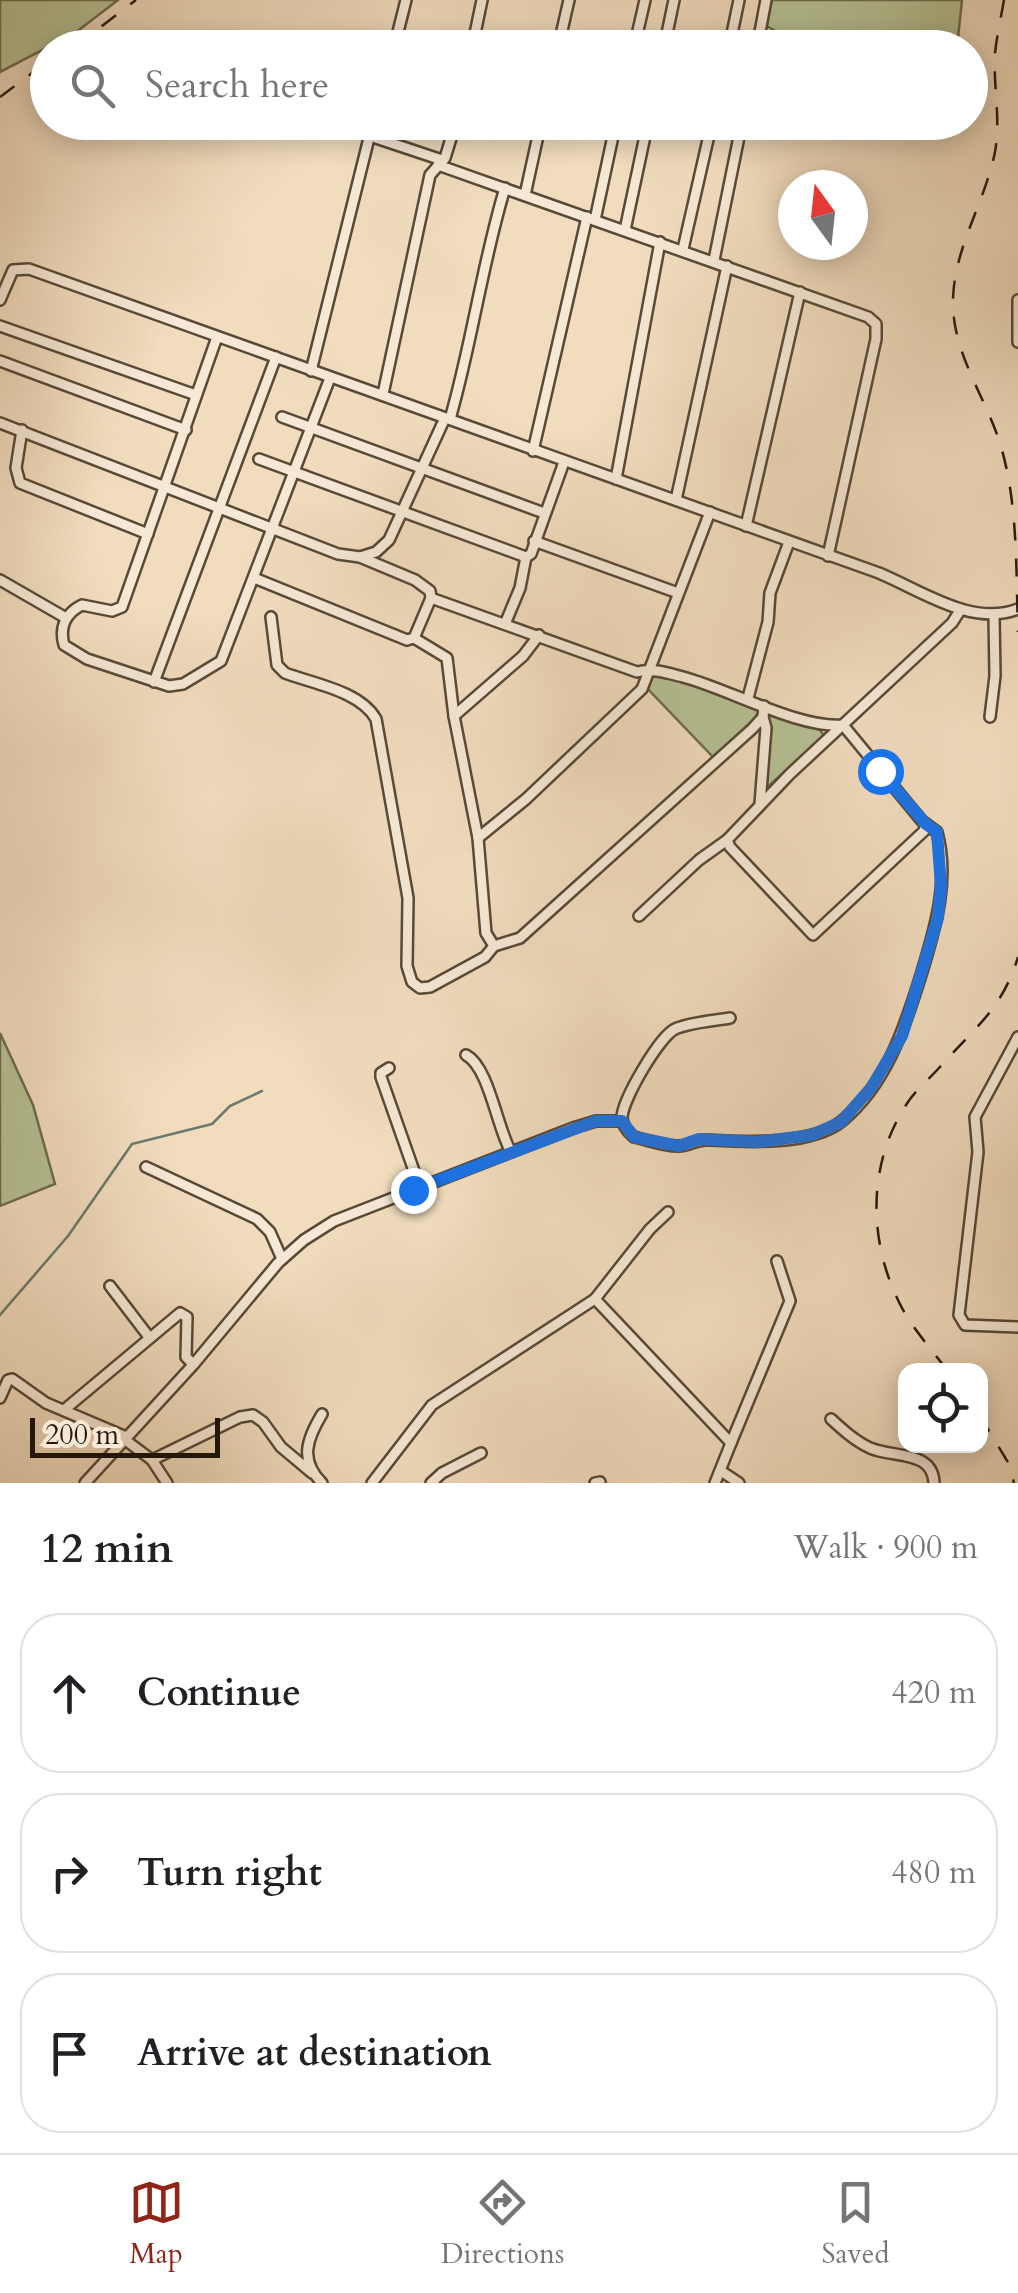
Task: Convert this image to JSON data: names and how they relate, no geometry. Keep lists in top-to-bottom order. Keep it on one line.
{"scale_bar":"200 m","north":"top","page":{"search":"Search here","scale":"200 m","heading":["12 min","Walk · 900 m"],"list":[["Continue","420 m"],["Turn right","480 m"],"Arrive at destination"],"nav":["Map","Directions","Saved"]}}
